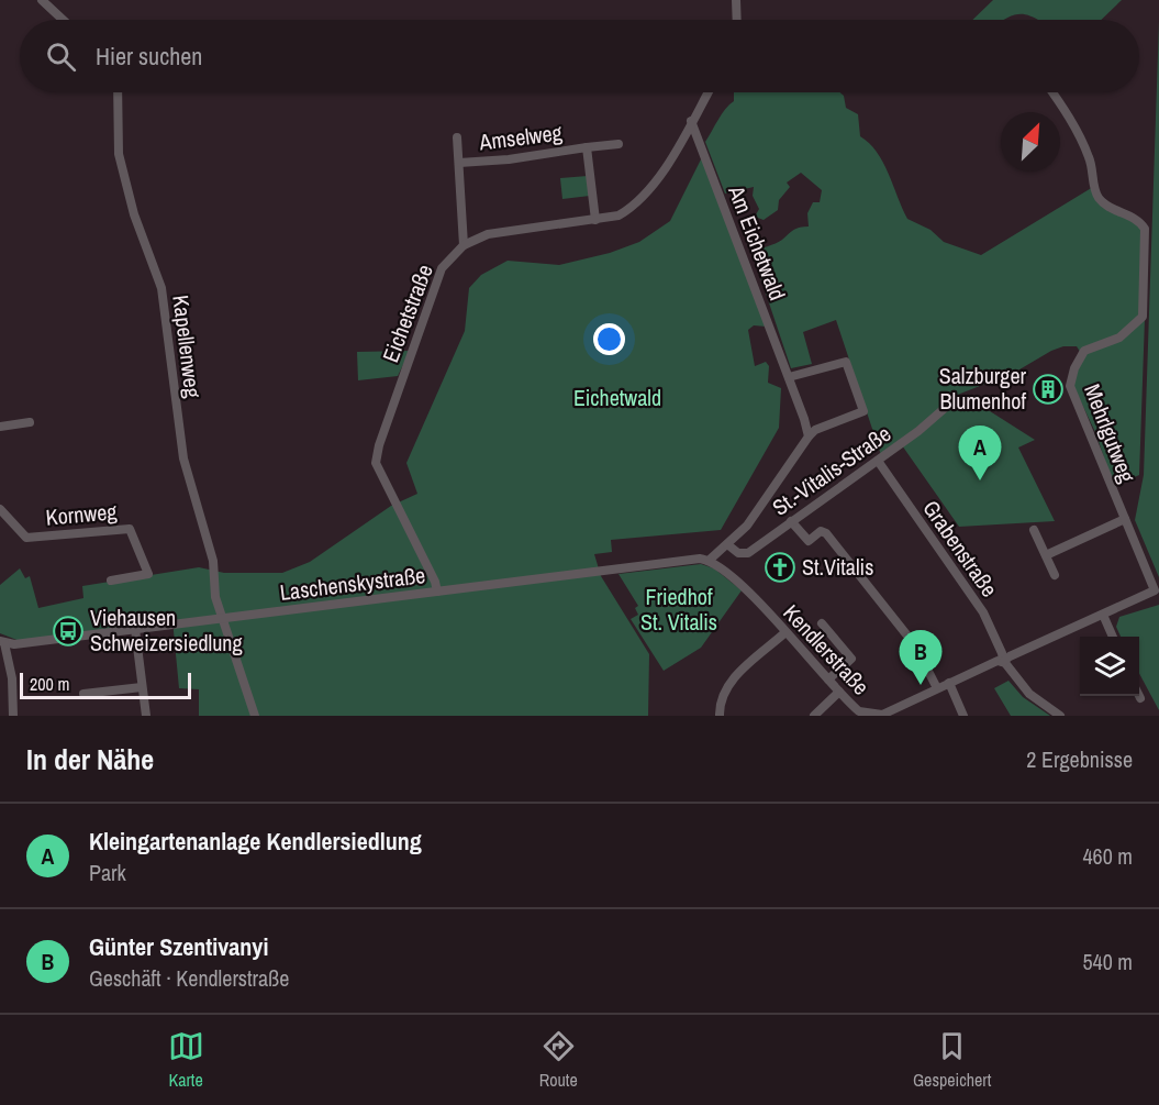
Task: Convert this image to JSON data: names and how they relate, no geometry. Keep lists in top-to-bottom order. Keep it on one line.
{"streets":{"street":["Amselweg","Am Eichetwald","Eichetstraße","Kapellenweg","Mehrlgutweg","St.-Vitalis-Straße","Kornweg","Grabenstraße","Laschenskystraße","Kendlerstraße"]},"crossings":[["Amselweg","Eichetstraße"],["Am Eichetwald","Eichetstraße"],["Eichetstraße","Laschenskystraße"],["Kapellenweg","Laschenskystraße"],["Mehrlgutweg","Kendlerstraße"],["St.-Vitalis-Straße","Grabenstraße"],["Grabenstraße","Kendlerstraße"],["Laschenskystraße","Kendlerstraße"]],"parks":["Eichetwald","Friedhof St. Vitalis"],"places":{"building":["Salzburger Blumenhof"],"church":["St.Vitalis"],"bus stop":["Viehausen Schweizersiedlung"]},"scale_bar":"200 m","north":"top right","page":{"search":"Hier suchen","pins":["A","B"],"scale":"200 m","heading":["In der Nähe","2 Ergebnisse"],"list":[{"mark":"A","name":"Kleingartenanlage Kendlersiedlung","note":"Park","value":"460 m"},{"mark":"B","name":"Günter Szentivanyi","note":"Geschäft · Kendlerstraße","value":"540 m"}],"nav":["Karte","Route","Gespeichert"]}}
